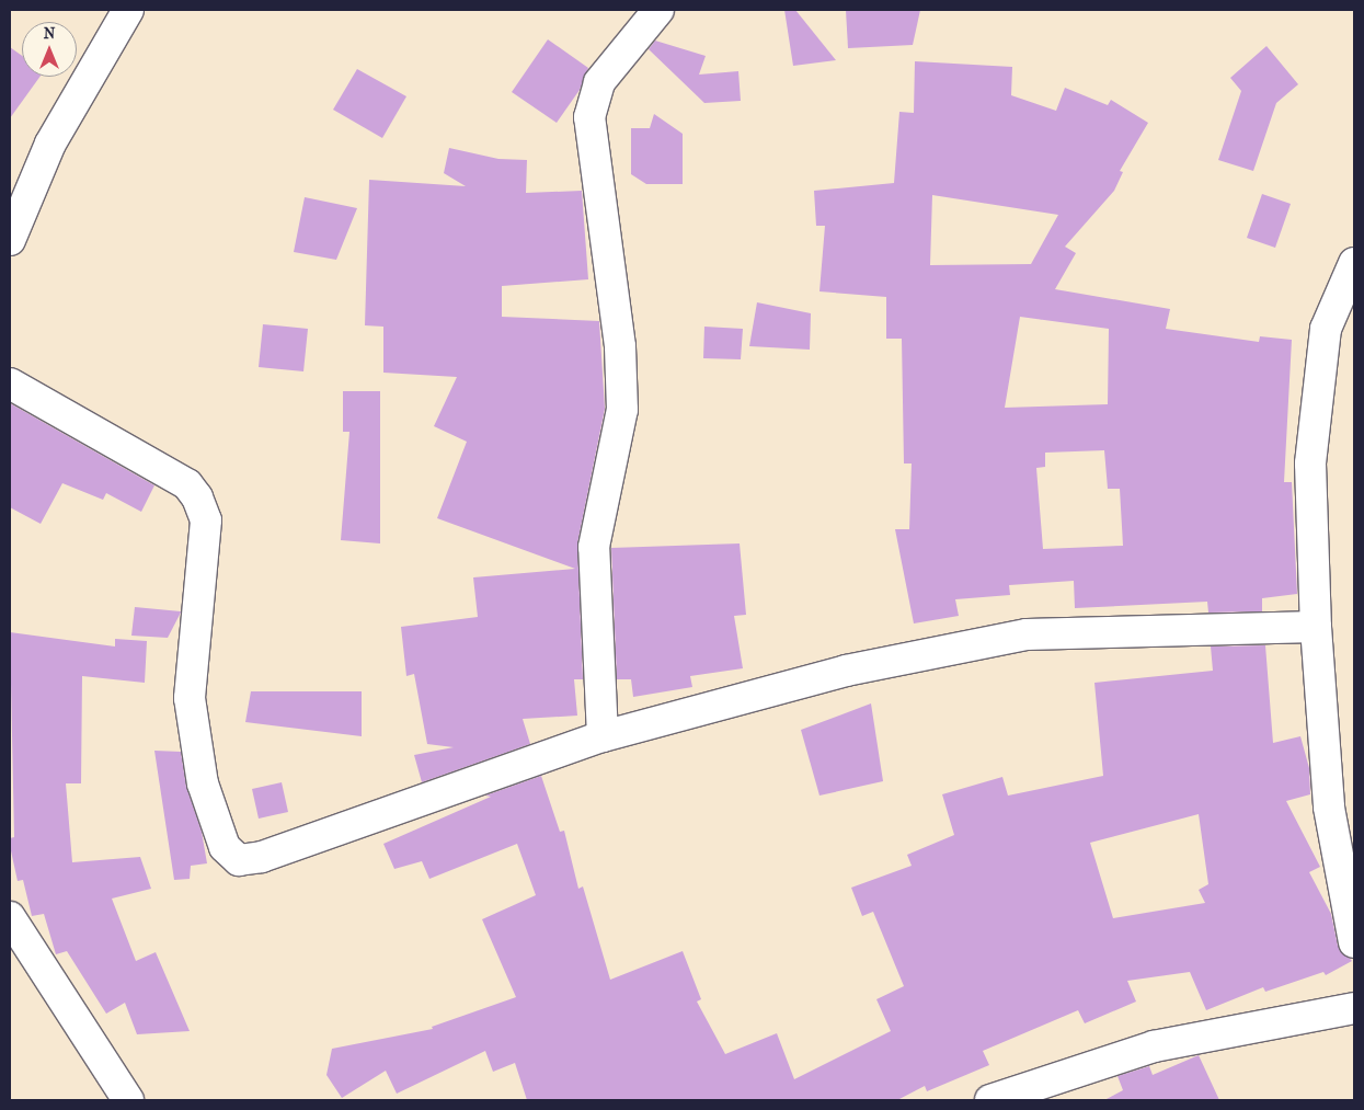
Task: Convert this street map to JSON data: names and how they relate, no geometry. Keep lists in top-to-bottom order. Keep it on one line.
{"north":"top"}
